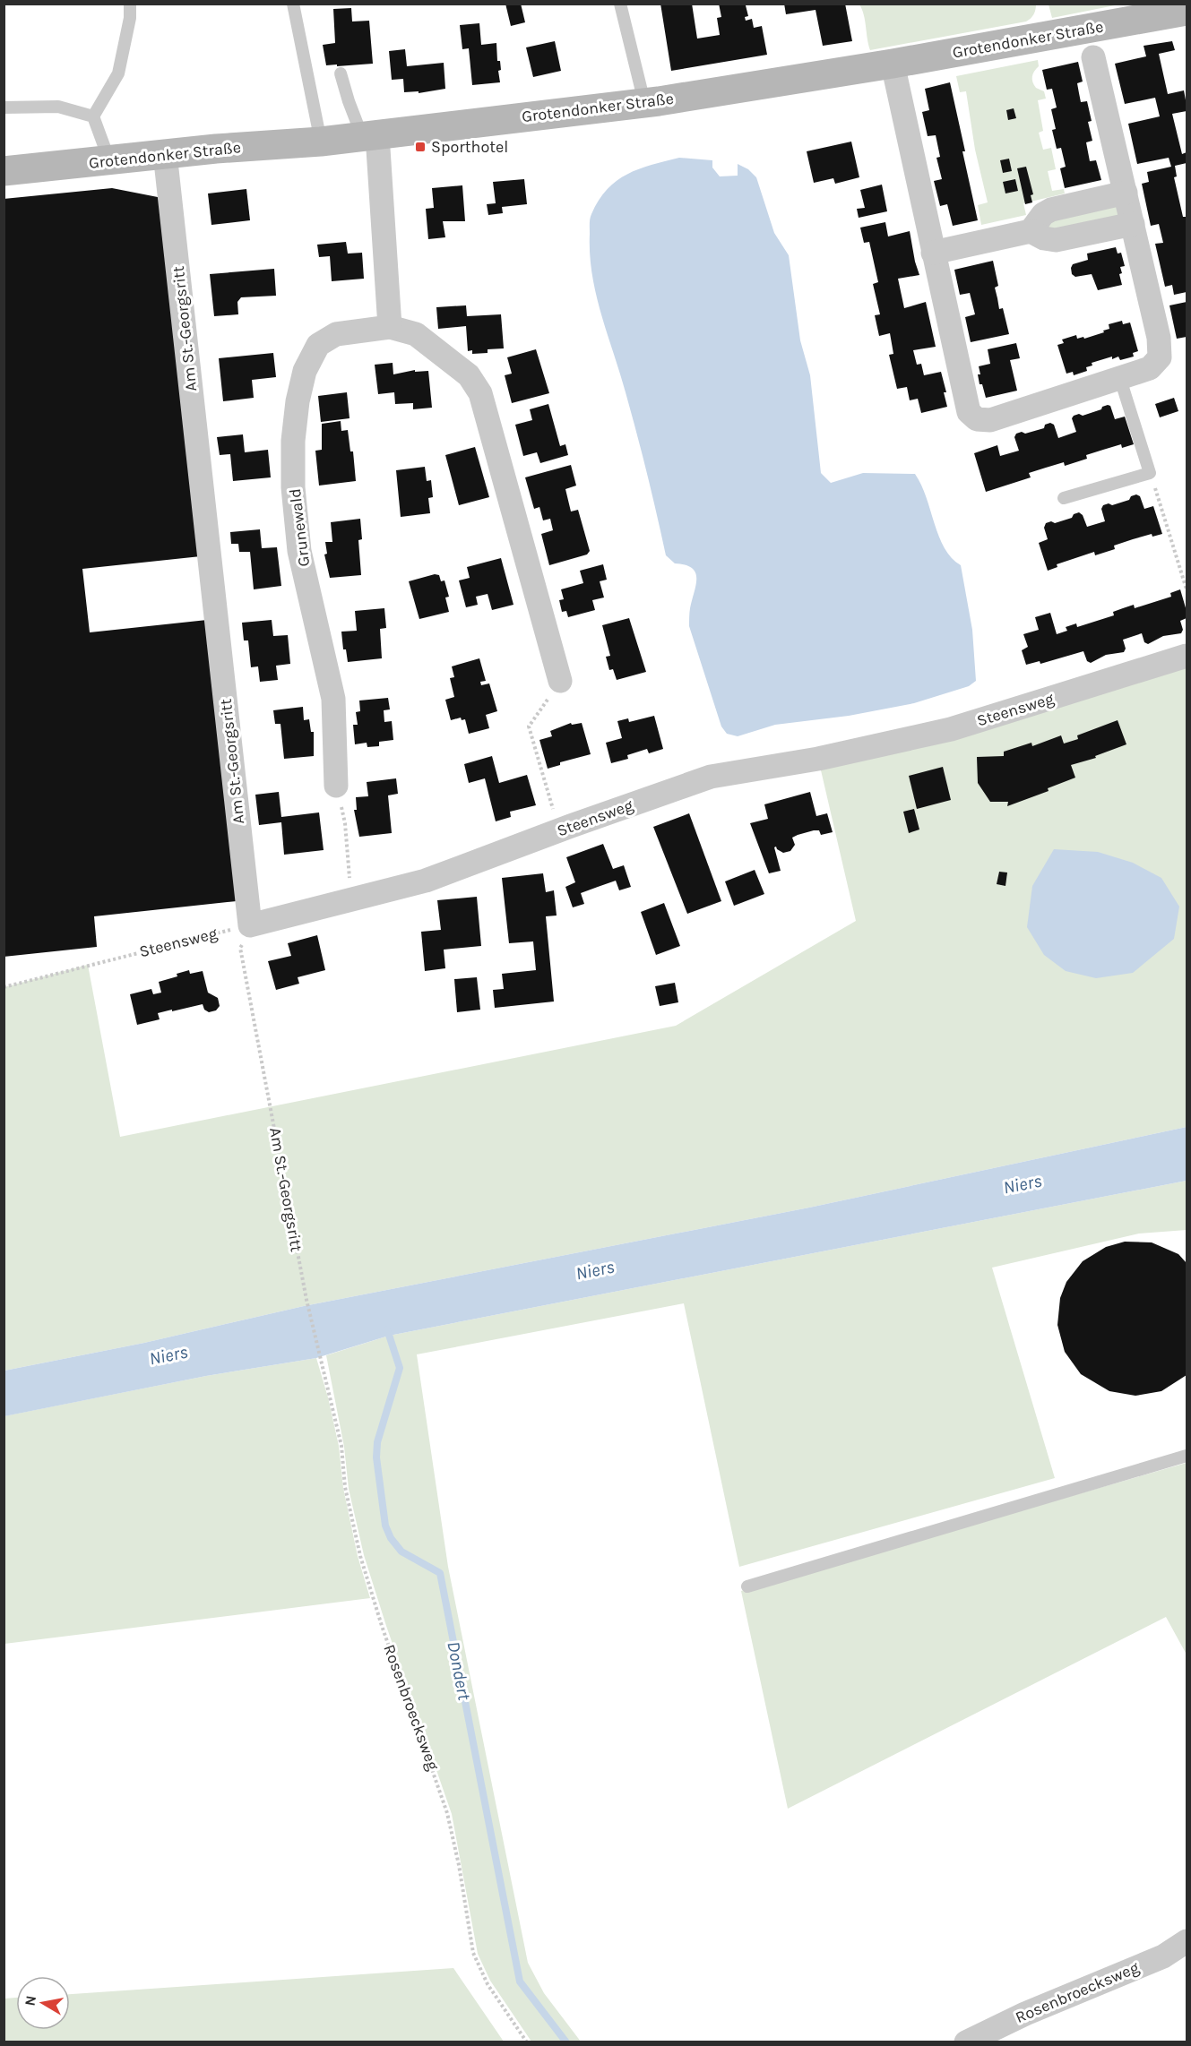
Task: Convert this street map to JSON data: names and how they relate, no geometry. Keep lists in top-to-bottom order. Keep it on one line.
{"streets":{"main road":["Grotendonker Straße"],"street":["Am St.-Georgsritt","Grunewald","Steensweg","Rosenbroecksweg"]},"crossings":[["Grotendonker Straße","Am St.-Georgsritt"],["Am St.-Georgsritt","Steensweg"],["Am St.-Georgsritt","Rosenbroecksweg"]],"water":["Niers","Dondert"],"places":{"transit":["Sporthotel"]},"north":"left"}
